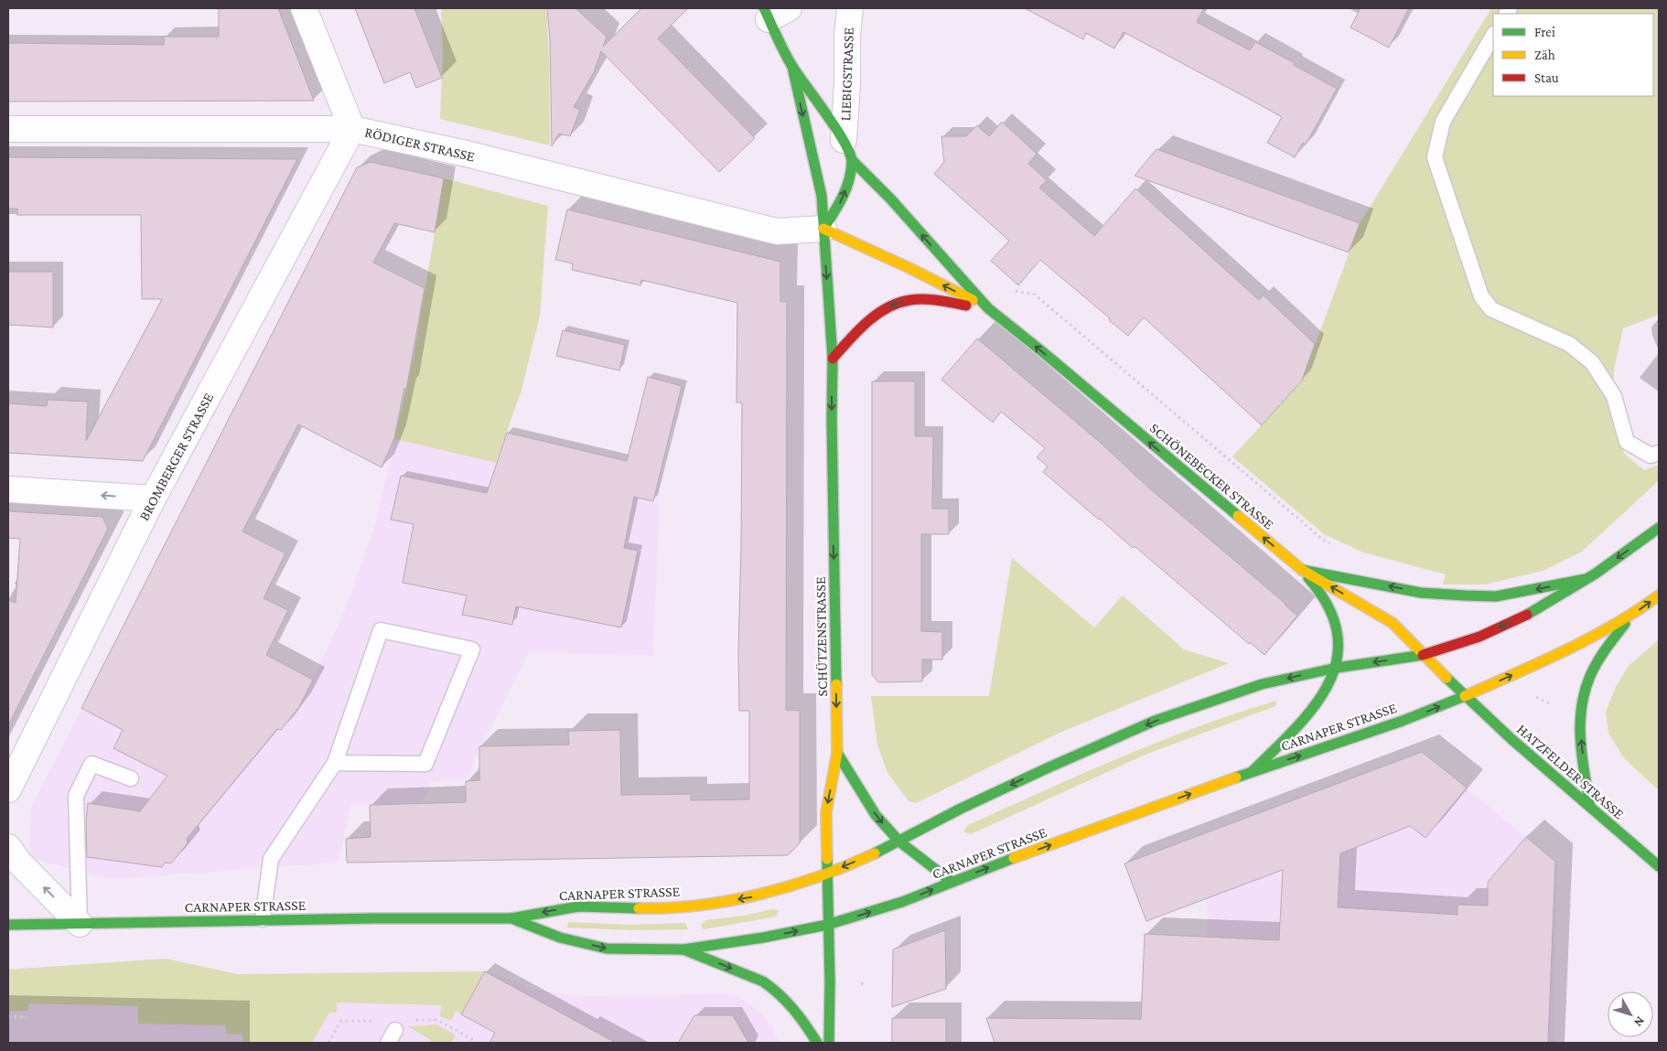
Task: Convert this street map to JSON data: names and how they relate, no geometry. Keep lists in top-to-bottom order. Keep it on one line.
{"streets":{"main road":["SCHÖNEBECKER STRASSE","SCHÜTZENSTRASSE","CARNAPER STRASSE","HATZFELDER STRASSE"],"street":["LIEBIGSTRASSE","RÖDIGER STRASSE","BROMBERGER STRASSE"]},"crossings":[["RÖDIGER STRASSE","BROMBERGER STRASSE"],["RÖDIGER STRASSE","SCHÜTZENSTRASSE"],["SCHÖNEBECKER STRASSE","CARNAPER STRASSE"],["SCHÖNEBECKER STRASSE","HATZFELDER STRASSE"],["SCHÜTZENSTRASSE","CARNAPER STRASSE"],["CARNAPER STRASSE","HATZFELDER STRASSE"]],"one_way":["SCHÖNEBECKER STRASSE","SCHÜTZENSTRASSE"],"legend":["Frei","Zäh","Stau"],"north":"bottom right"}
